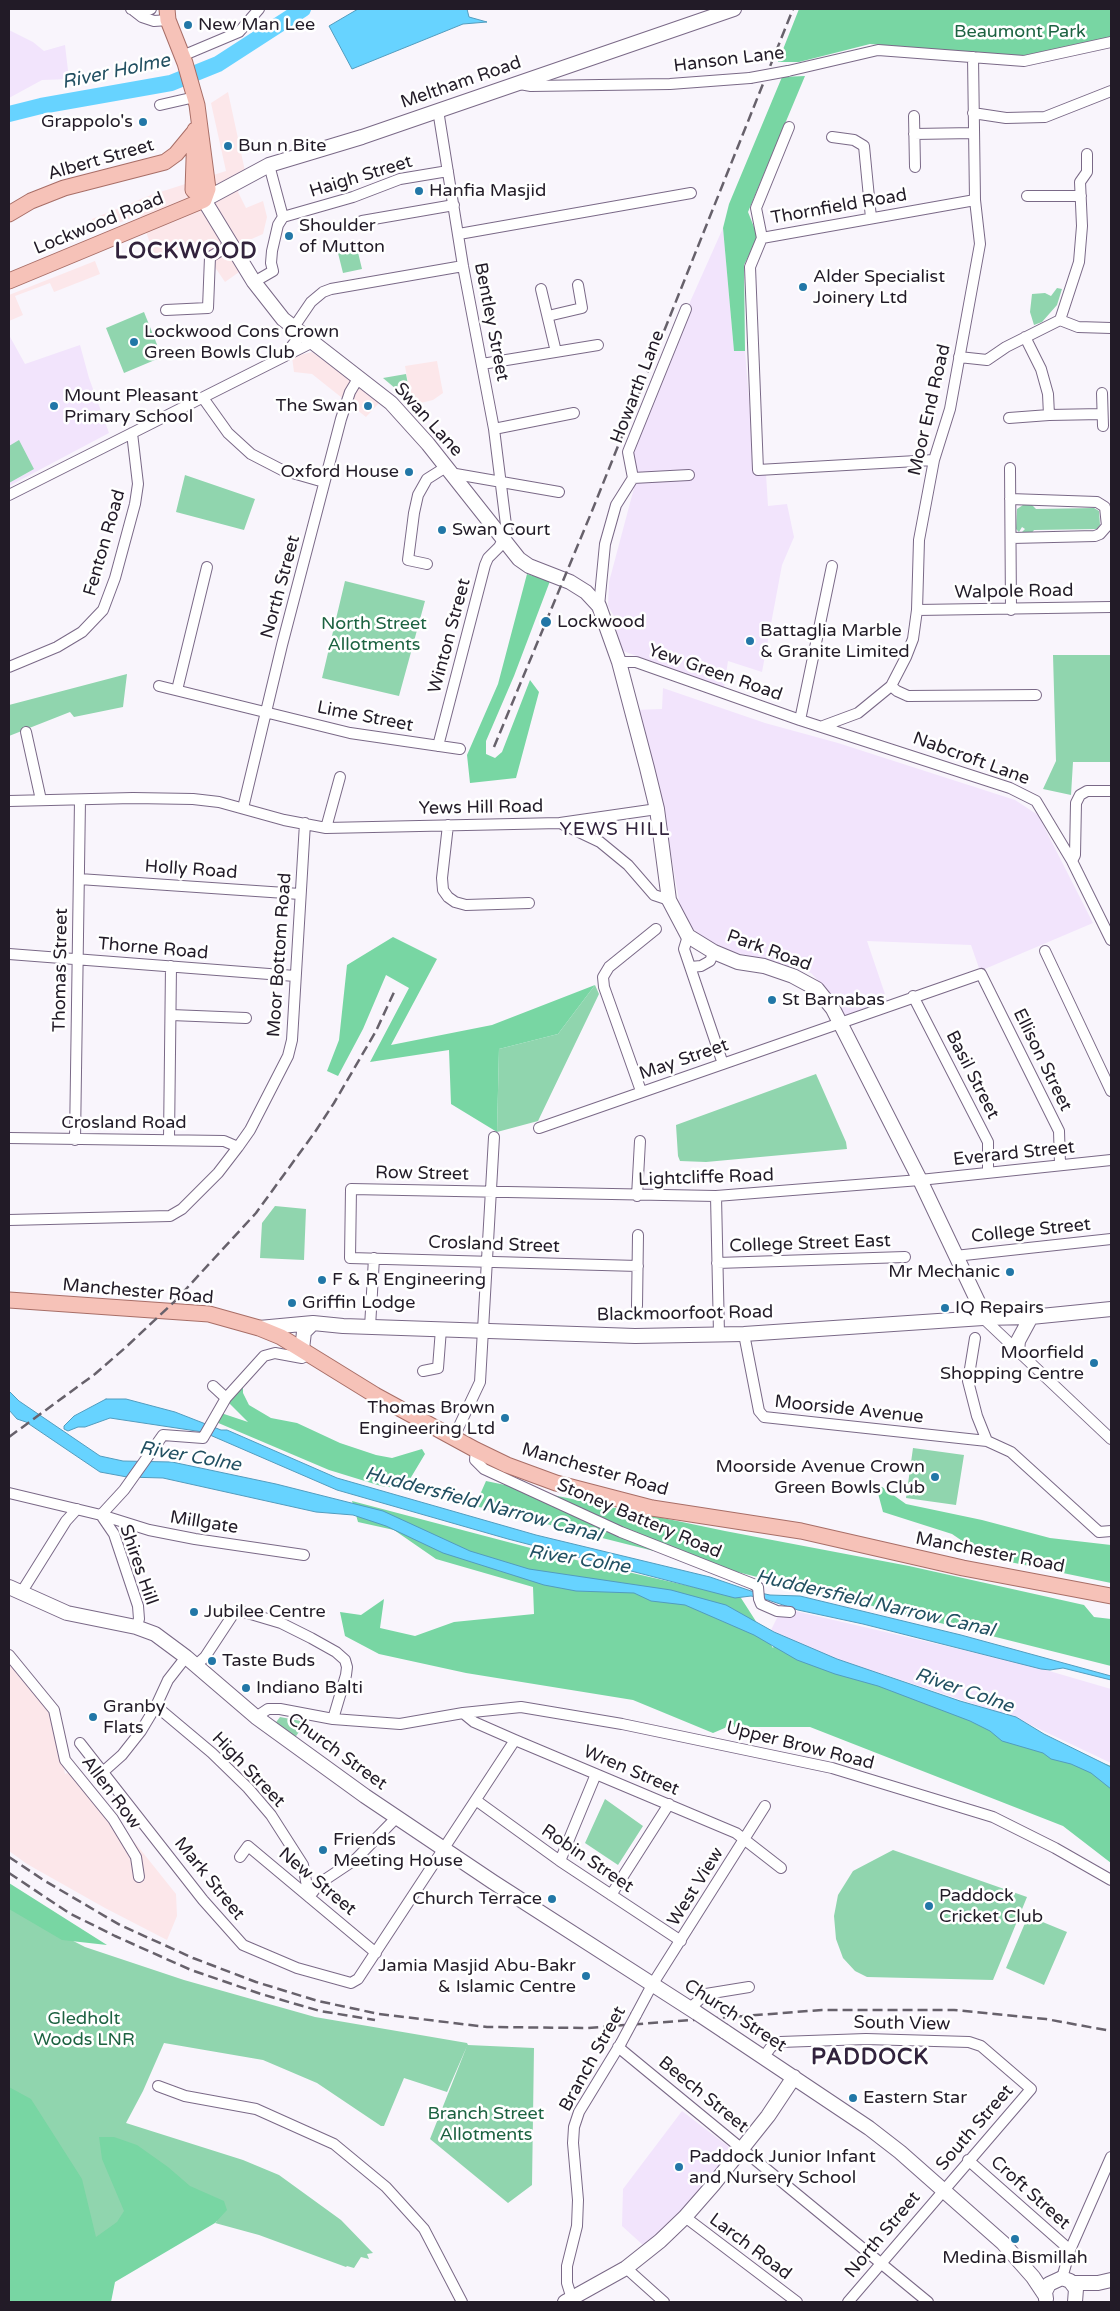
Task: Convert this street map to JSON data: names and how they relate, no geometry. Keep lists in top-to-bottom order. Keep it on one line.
{"streets":{"main road":["Albert Street","Lockwood Road","Manchester Road"],"street":["Hanson Lane","Meltham Road","Haigh Street","Thornfield Road","Bentley Street","Howarth Lane","Moor End Road","Swan Lane","Fenton Road","North Street","Walpole Road","Winton Street","Yew Green Road","Lime Street","Nabcroft Lane","Yews Hill Road","Holly Road","Thorne Road","Park Road","Moor Bottom Road","Thomas Street","May Street","Ellison Street","Basil Street","Crosland Road","Everard Street","Row Street","Lightcliffe Road","College Street","College Street East","Crosland Street","Blackmoorfoot Road","Moorside Avenue","Stoney Battery Road","Millgate","Shires Hill","Upper Brow Road","Church Street","High Street","Wren Street","Allen Row","Robin Street","Mark Street","New Street","West View","South View","Branch Street","Beech Street","South Street","Croft Street","Larch Road"]},"crossings":[["Hanson Lane","Meltham Road"],["Hanson Lane","Moor End Road"],["Meltham Road","Lockwood Road"],["Meltham Road","Bentley Street"],["Meltham Road","Swan Lane"],["Haigh Street","Bentley Street"],["Thornfield Road","Moor End Road"],["Lockwood Road","Swan Lane"],["Bentley Street","Swan Lane"],["Bentley Street","Winton Street"],["Moor End Road","Walpole Road"],["Moor End Road","Nabcroft Lane"],["Swan Lane","North Street"],["Swan Lane","Winton Street"],["Swan Lane","Yew Green Road"],["North Street","Lime Street"],["North Street","Yews Hill Road"],["North Street","Church Street"],["North Street","Beech Street"],["North Street","South Street"],["Winton Street","Lime Street"],["Yew Green Road","Nabcroft Lane"],["Yews Hill Road","Moor Bottom Road"],["Yews Hill Road","Thomas Street"],["Holly Road","Moor Bottom Road"],["Holly Road","Thomas Street"],["Thorne Road","Moor Bottom Road"],["Thorne Road","Thomas Street"],["Park Road","May Street"],["Park Road","Everard Street"],["Park Road","Lightcliffe Road"],["Park Road","College Street"],["Park Road","Blackmoorfoot Road"],["Moor Bottom Road","Crosland Road"],["Thomas Street","Crosland Road"],["May Street","Ellison Street"],["May Street","Basil Street"],["Ellison Street","Everard Street"],["Basil Street","Everard Street"],["Everard Street","Lightcliffe Road"],["Row Street","Lightcliffe Road"],["Row Street","Crosland Street"],["Manchester Road","Blackmoorfoot Road"],["Manchester Road","Stoney Battery Road"],["Blackmoorfoot Road","Moorside Avenue"],["Millgate","Shires Hill"],["Shires Hill","Church Street"],["Upper Brow Road","Church Street"],["Upper Brow Road","Wren Street"],["Church Street","West View"],["Church Street","South View"],["Church Street","Branch Street"],["Church Street","South Street"],["High Street","New Street"],["Wren Street","West View"],["Robin Street","West View"],["Mark Street","New Street"],["West View","Branch Street"],["South View","South Street"],["Branch Street","Beech Street"],["South Street","Croft Street"]],"districts":["LOCKWOOD","YEWS HILL","PADDOCK"],"water":["River Holme","River Colne","Huddersfield Narrow Canal"],"parks":["Beaumont Park","North Street Allotments","Gledholt Woods LNR","Branch Street Allotments"],"places":["New Man Lee","Grappolo's","Bun n Bite","Hanfia Masjid","Shoulder of Mutton","Alder Specialist Joinery Ltd","Lockwood Cons Crown Green Bowls Club","Mount Pleasant Primary School","The Swan","Oxford House","Swan Court","Lockwood","Battaglia Marble & Granite Limited","St Barnabas","Mr Mechanic","F & R Engineering","Griffin Lodge","IQ Repairs","Moorfield Shopping Centre","Thomas Brown Engineering Ltd","Moorside Avenue Crown Green Bowls Club","Jubilee Centre","Taste Buds","Indiano Balti","Granby Flats","Friends Meeting House","Church Terrace","Paddock Cricket Club","Jamia Masjid Abu-Bakr & Islamic Centre","Eastern Star","Paddock Junior Infant and Nursery School","Medina Bismillah"]}
